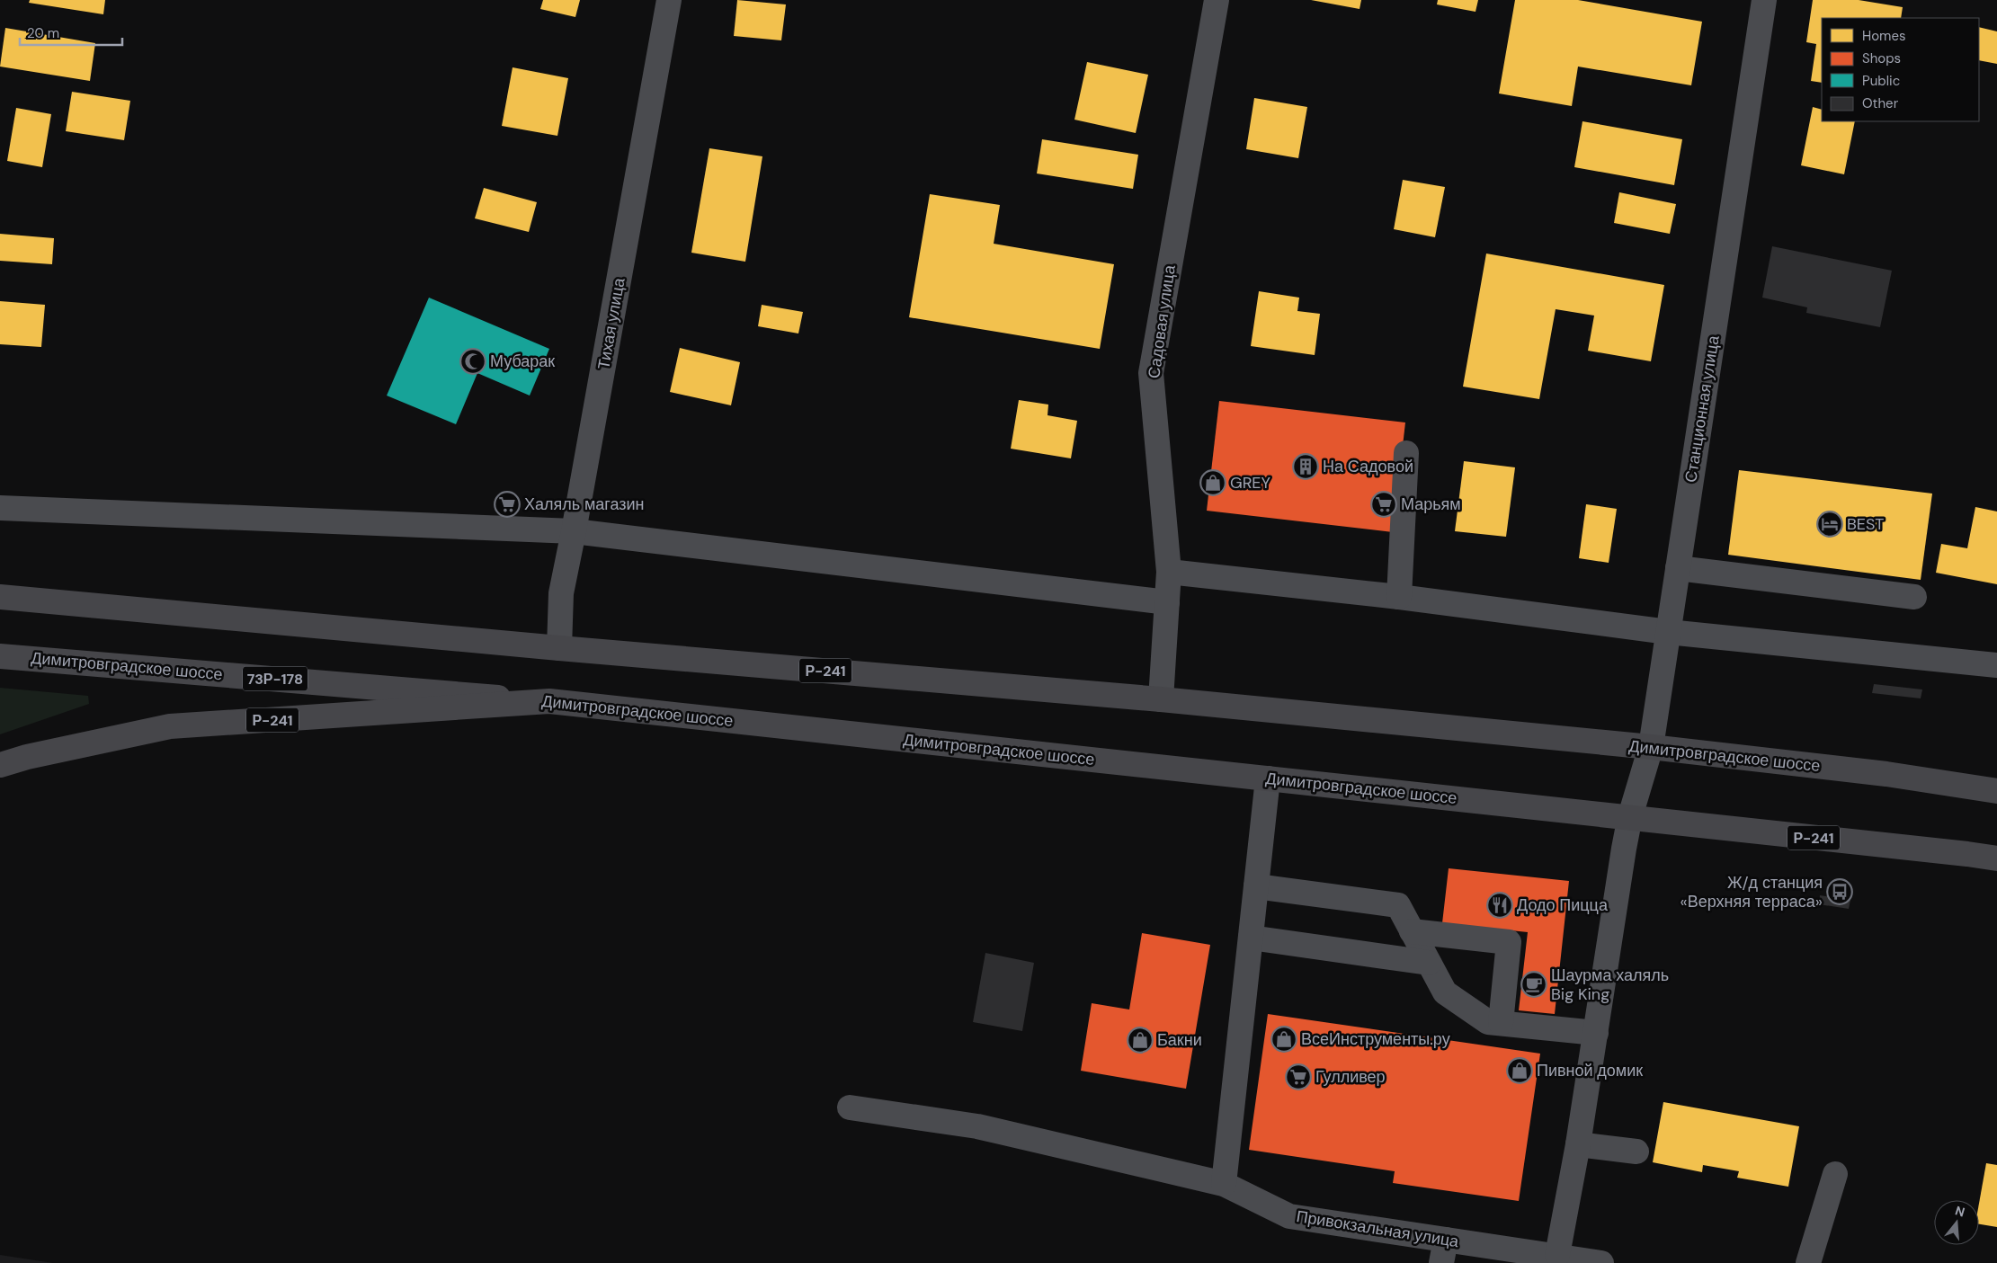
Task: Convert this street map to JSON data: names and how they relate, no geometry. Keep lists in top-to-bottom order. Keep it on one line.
{"streets":{"main road":["Димитровградское шоссе","Р-241","73Р-178"],"street":["Садовая улица","Тихая улица","Станционная улица","Привокзальная улица"]},"crossings":[["Садовая улица","Димитровградское шоссе"],["Тихая улица","Димитровградское шоссе"],["Станционная улица","Димитровградское шоссе"],["Станционная улица","Привокзальная улица"],["Димитровградское шоссе","Р-241"]],"places":{"mosque":["Мубарак"],"building":["На Садовой"],"shop":["GREY","ВсеИнструменты.ру","Бакни","Пивной домик"],"supermarket":["Халяль магазин","Марьям","Гулливер"],"hotel":["BEST"],"bus stop":["Ж/д станция «Верхняя терраса»"],"restaurant":["Додо Пицца"],"cafe":["Шаурма халяль Big King"]},"legend":["Homes","Shops","Public","Other"],"scale_bar":"20 m","north":"top"}
